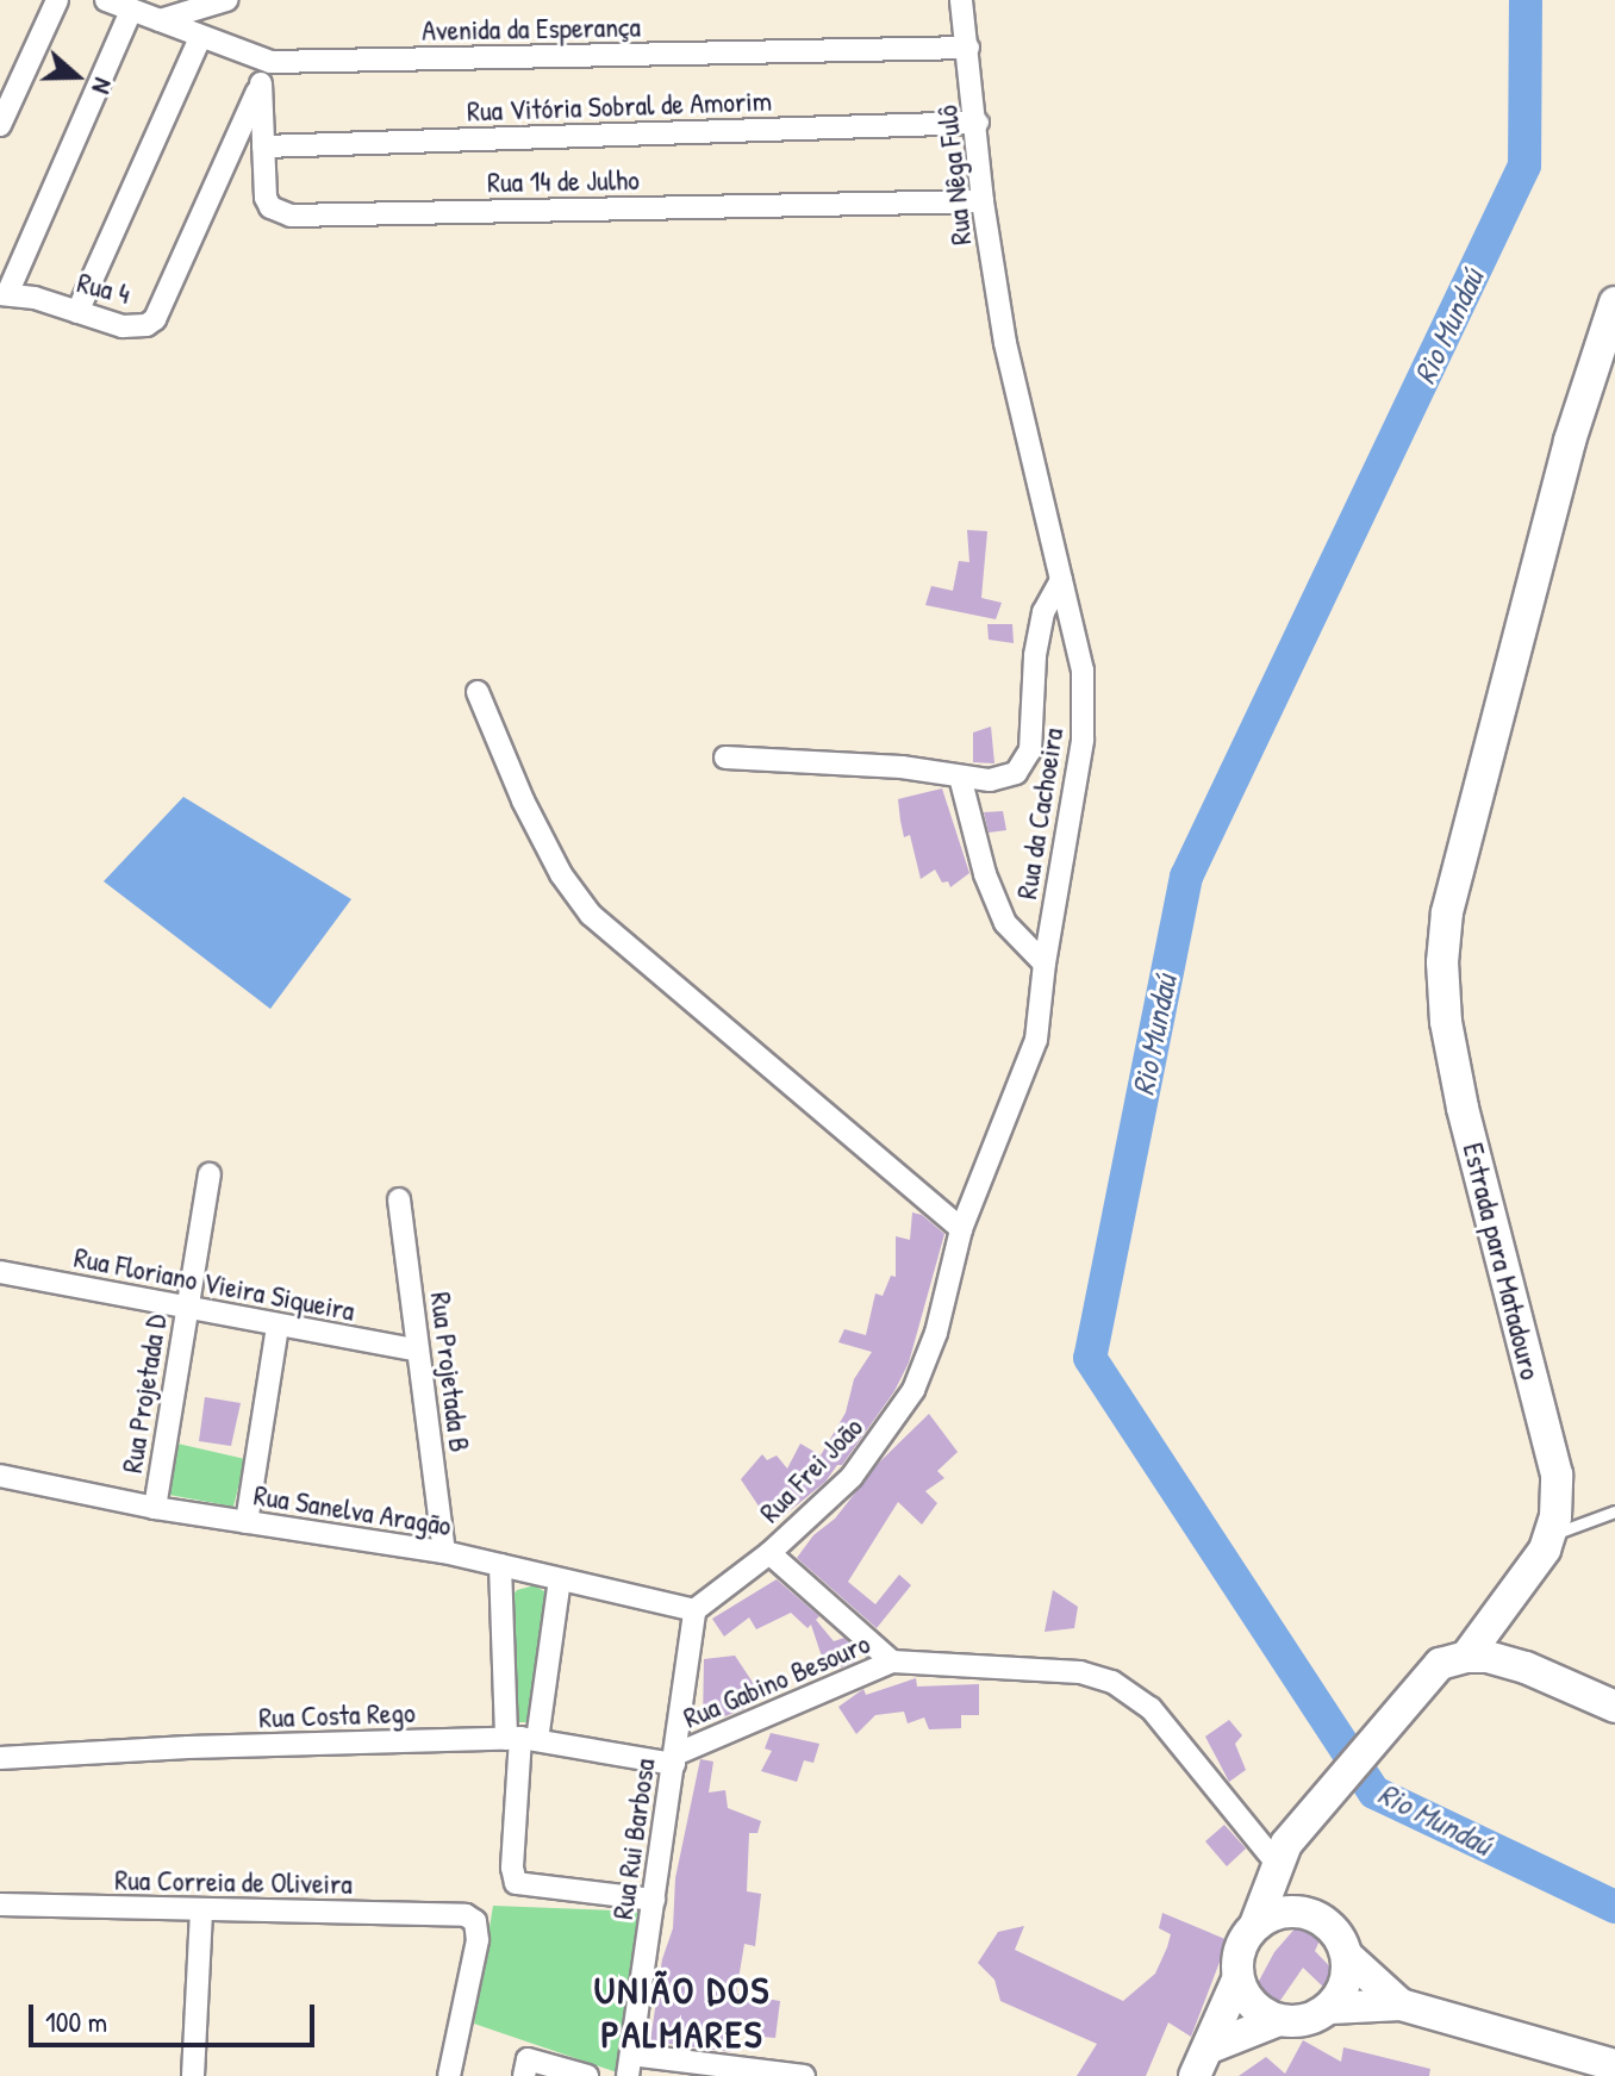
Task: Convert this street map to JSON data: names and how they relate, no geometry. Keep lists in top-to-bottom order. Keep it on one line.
{"streets":{"street":["Avenida da Esperança","Rua Vitória Sobral de Amorim","Rua Nêga Fulô","Rua 14 de Julho","Rua 4","Rua da Cachoeira","Estrada para Matadouro","Rua Floriano Vieira Siqueira","Rua Projetada B","Rua Projetada D","Rua Frei João","Rua Sanelva Aragão","Rua Gabino Besouro","Rua Costa Rego","Rua Rui Barbosa","Rua Correia de Oliveira"]},"crossings":[["Avenida da Esperança","Rua Nêga Fulô"],["Rua Vitória Sobral de Amorim","Rua Nêga Fulô"],["Rua Vitória Sobral de Amorim","Rua 14 de Julho"],["Rua Nêga Fulô","Rua 14 de Julho"],["Rua Nêga Fulô","Rua da Cachoeira"],["Rua 14 de Julho","Rua 4"],["Rua da Cachoeira","Rua Frei João"],["Rua Floriano Vieira Siqueira","Rua Projetada B"],["Rua Floriano Vieira Siqueira","Rua Projetada D"],["Rua Projetada B","Rua Sanelva Aragão"],["Rua Projetada D","Rua Sanelva Aragão"],["Rua Frei João","Rua Sanelva Aragão"],["Rua Frei João","Rua Rui Barbosa"],["Rua Sanelva Aragão","Rua Rui Barbosa"],["Rua Gabino Besouro","Rua Costa Rego"],["Rua Gabino Besouro","Rua Rui Barbosa"],["Rua Costa Rego","Rua Rui Barbosa"]],"districts":["UNIÃO DOS PALMARES"],"water":["Rio Mundaú"],"scale_bar":"100 m","north":"right"}
